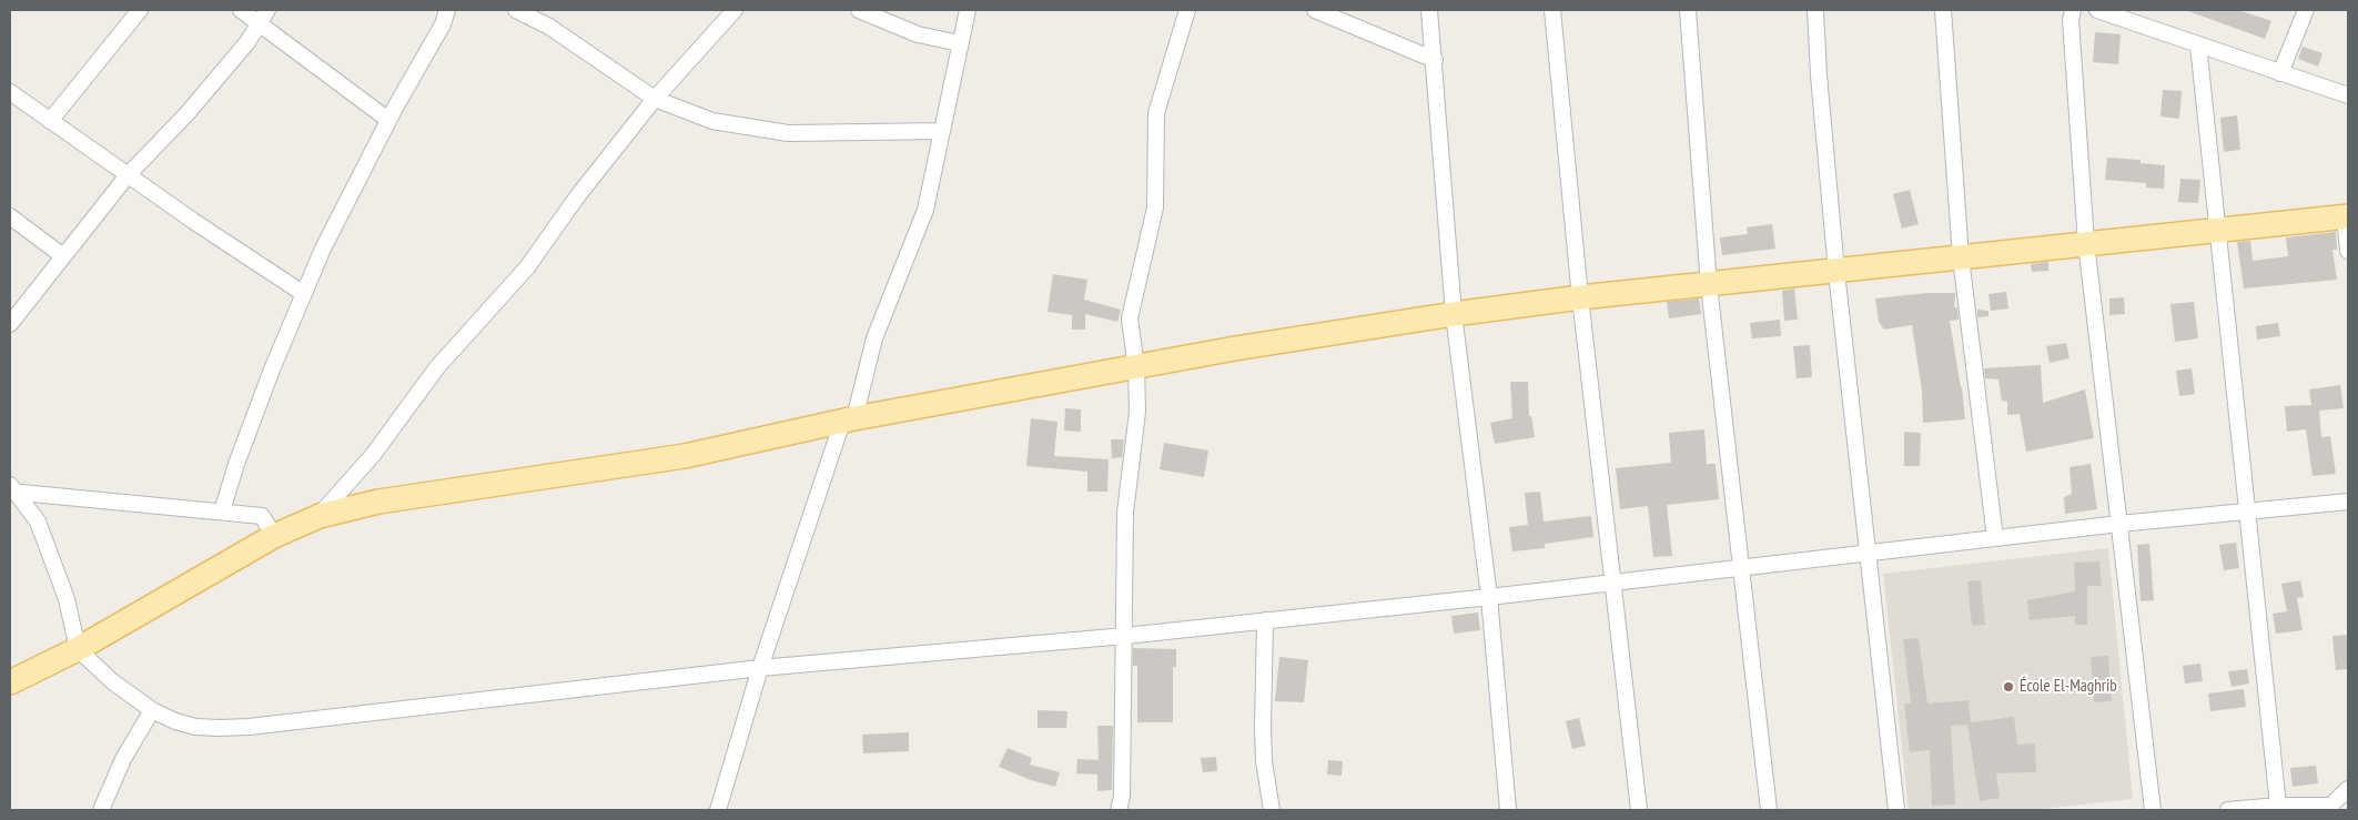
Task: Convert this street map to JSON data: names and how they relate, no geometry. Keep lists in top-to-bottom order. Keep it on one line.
{"places":["École El-Maghrib"]}
